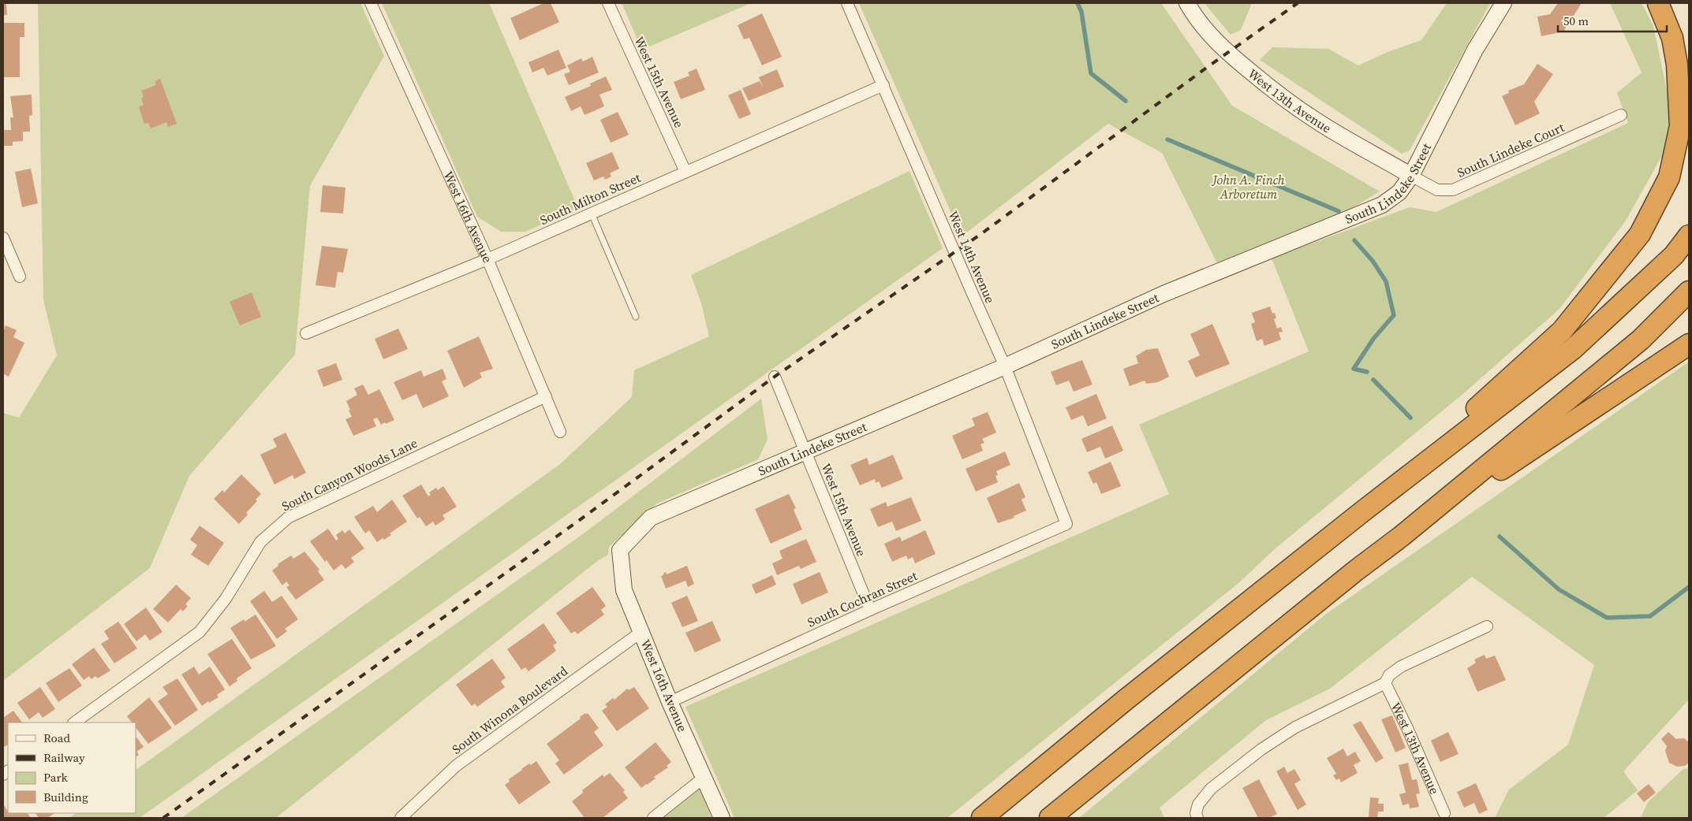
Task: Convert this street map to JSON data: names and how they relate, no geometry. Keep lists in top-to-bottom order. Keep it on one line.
{"streets":{"street":["West 15th Avenue","West 13th Avenue","South Lindeke Court","South Lindeke Street","South Milton Street","West 16th Avenue","West 14th Avenue","South Canyon Woods Lane","South Cochran Street","South Winona Boulevard"]},"crossings":[["West 15th Avenue","South Lindeke Street"],["West 15th Avenue","South Milton Street"],["West 15th Avenue","South Cochran Street"],["West 13th Avenue","South Lindeke Court"],["West 13th Avenue","South Lindeke Street"],["South Lindeke Court","South Lindeke Street"],["South Lindeke Street","West 16th Avenue"],["South Lindeke Street","West 14th Avenue"],["South Milton Street","West 16th Avenue"],["South Milton Street","West 14th Avenue"],["West 16th Avenue","South Canyon Woods Lane"],["West 16th Avenue","South Cochran Street"],["West 16th Avenue","South Winona Boulevard"],["West 14th Avenue","South Cochran Street"]],"parks":["John A. Finch Arboretum"],"legend":["Road","Railway","Park","Building"],"scale_bar":"50 m"}
